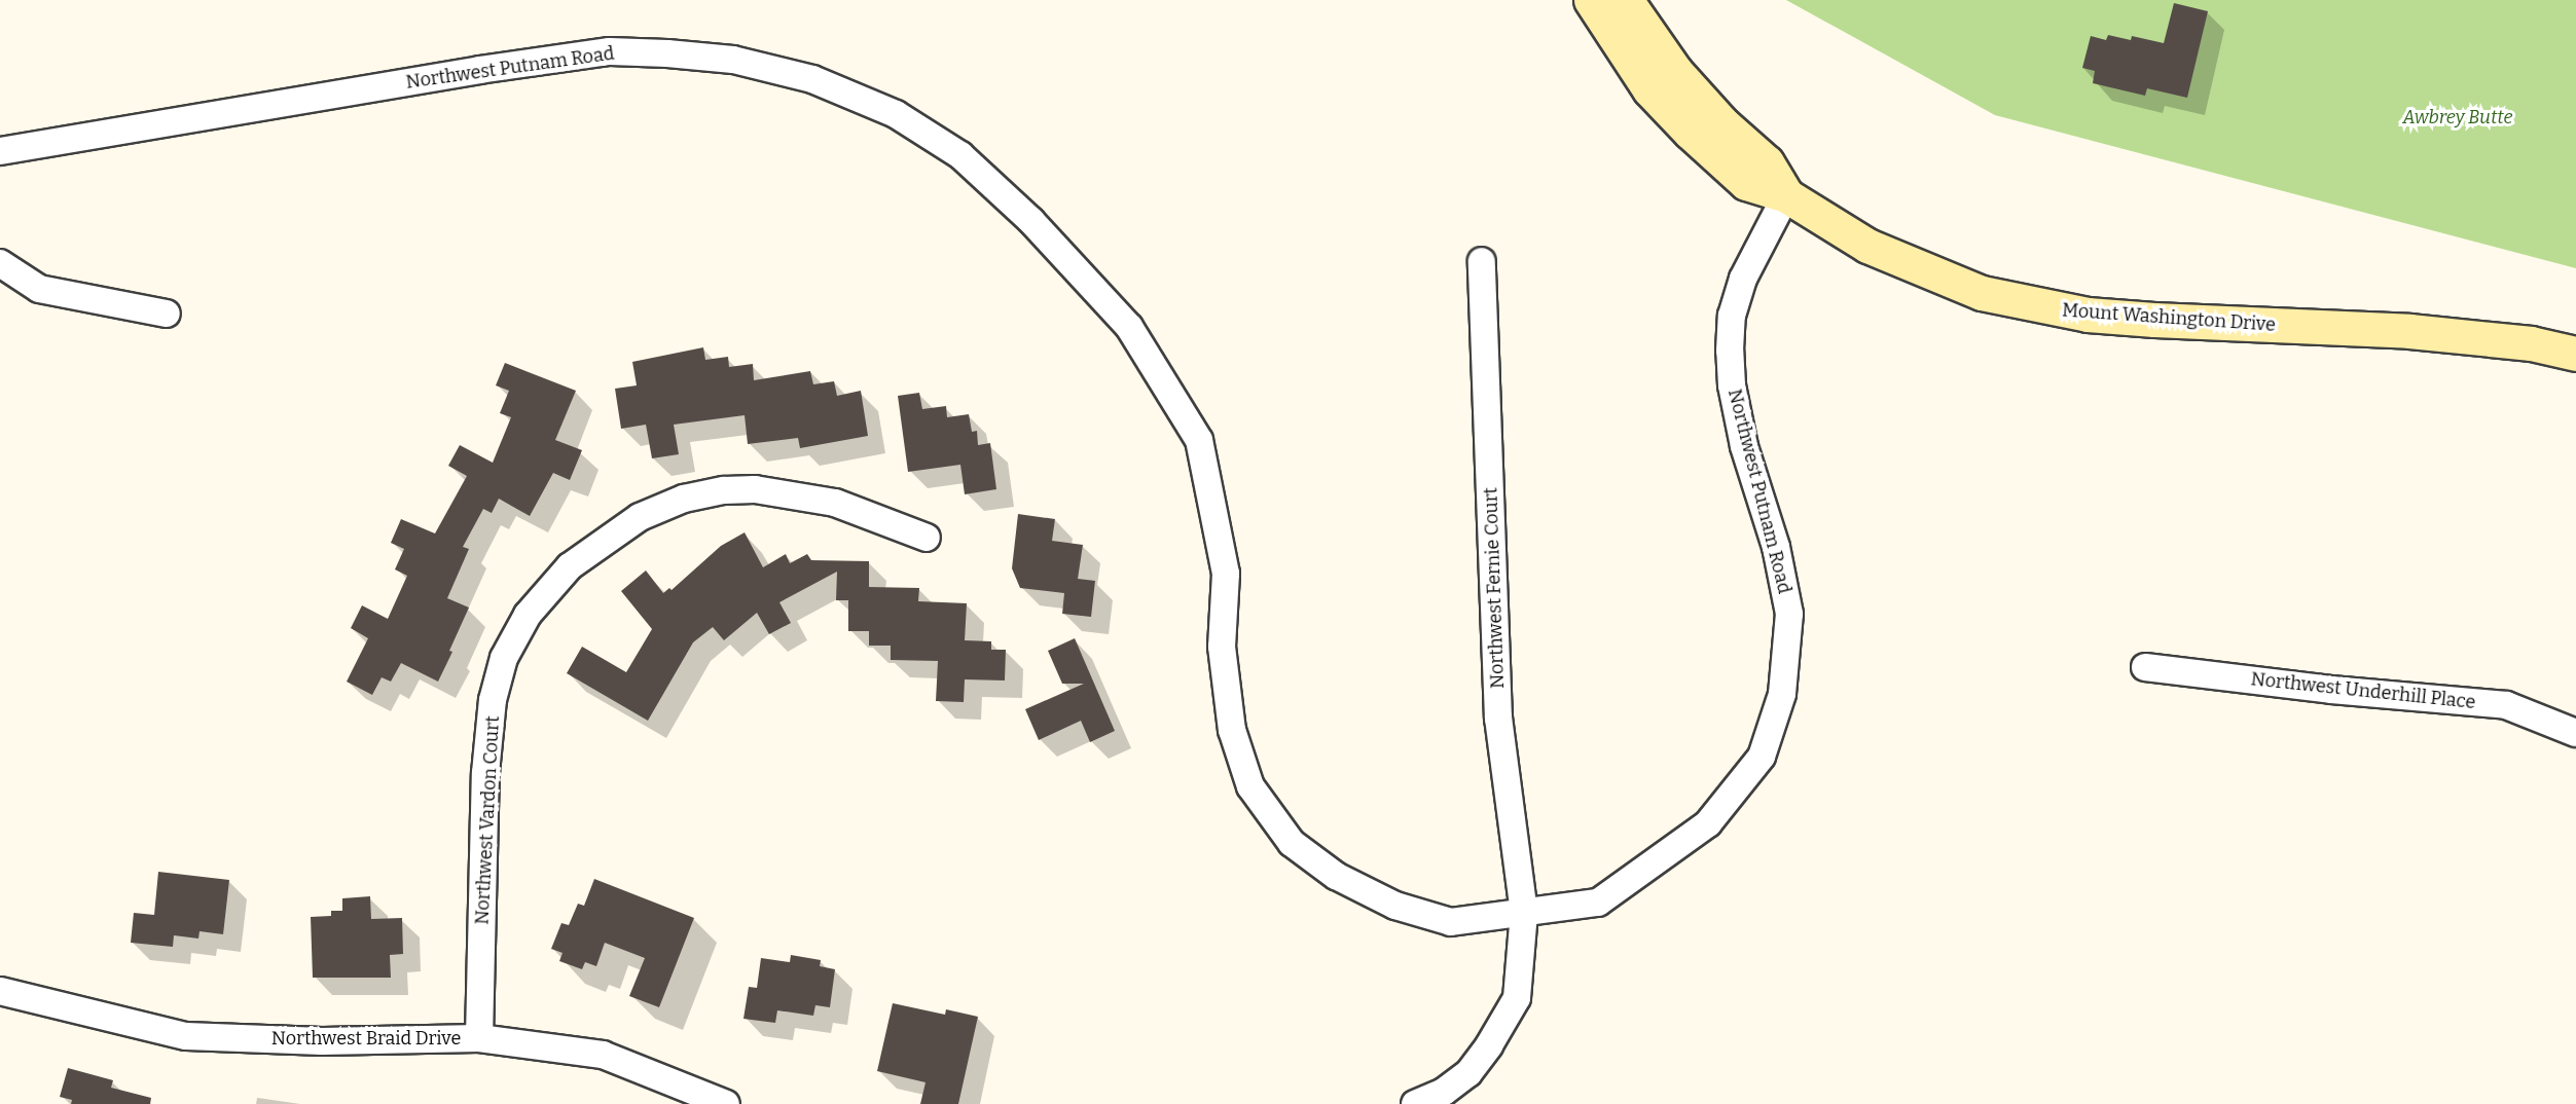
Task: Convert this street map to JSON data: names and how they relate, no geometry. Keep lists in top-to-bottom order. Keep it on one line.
{"streets":{"main road":["Mount Washington Drive"],"street":["Northwest Putnam Road","Northwest Fernie Court","Northwest Underhill Place","Northwest Vardon Court","Northwest Braid Drive"]},"crossings":[["Northwest Putnam Road","Mount Washington Drive"],["Northwest Putnam Road","Northwest Fernie Court"],["Northwest Vardon Court","Northwest Braid Drive"]],"parks":["Awbrey Butte"]}
